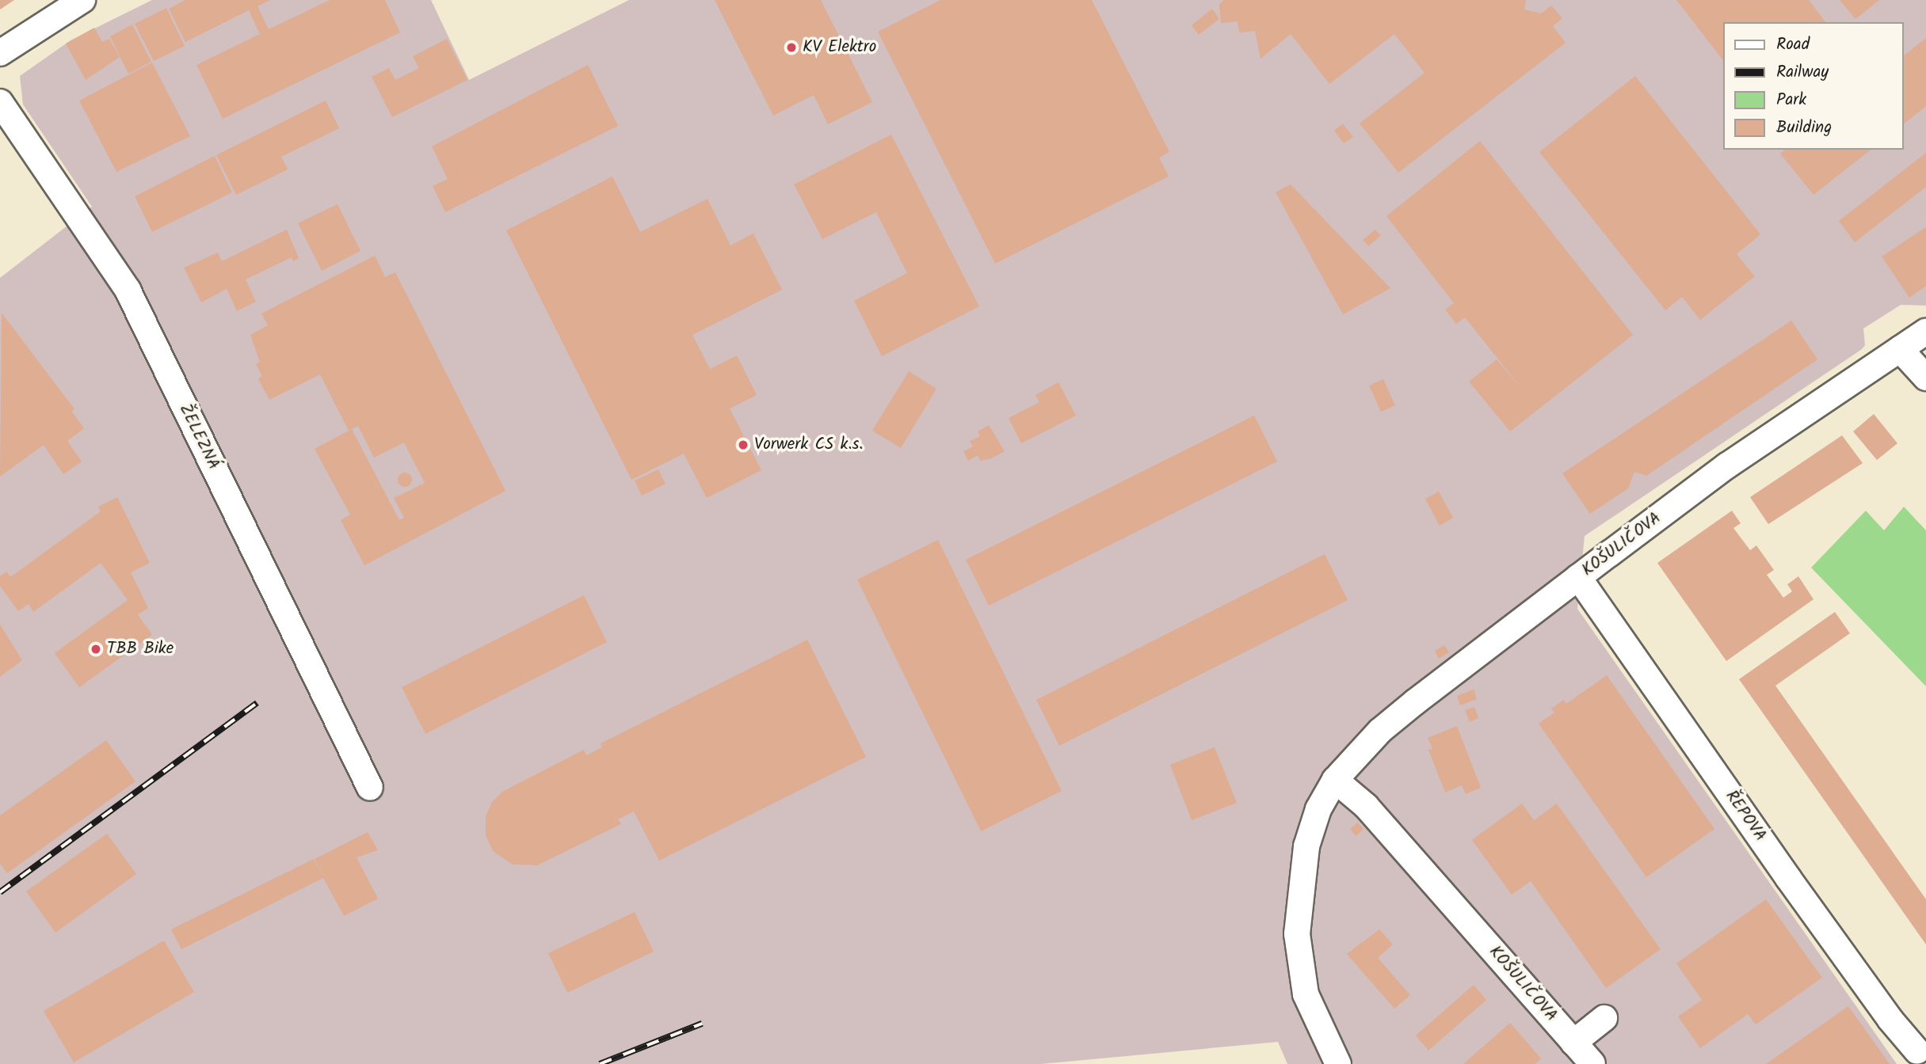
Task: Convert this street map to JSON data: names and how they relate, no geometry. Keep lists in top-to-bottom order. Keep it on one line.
{"streets":{"street":["ŽELEZNÁ","KOŠULIČOVA","ŘEPOVA"]},"crossings":[["KOŠULIČOVA","ŘEPOVA"]],"places":["KV Elektro","Vorwerk CS k.s.","TBB Bike"],"legend":["Road","Railway","Park","Building"]}
